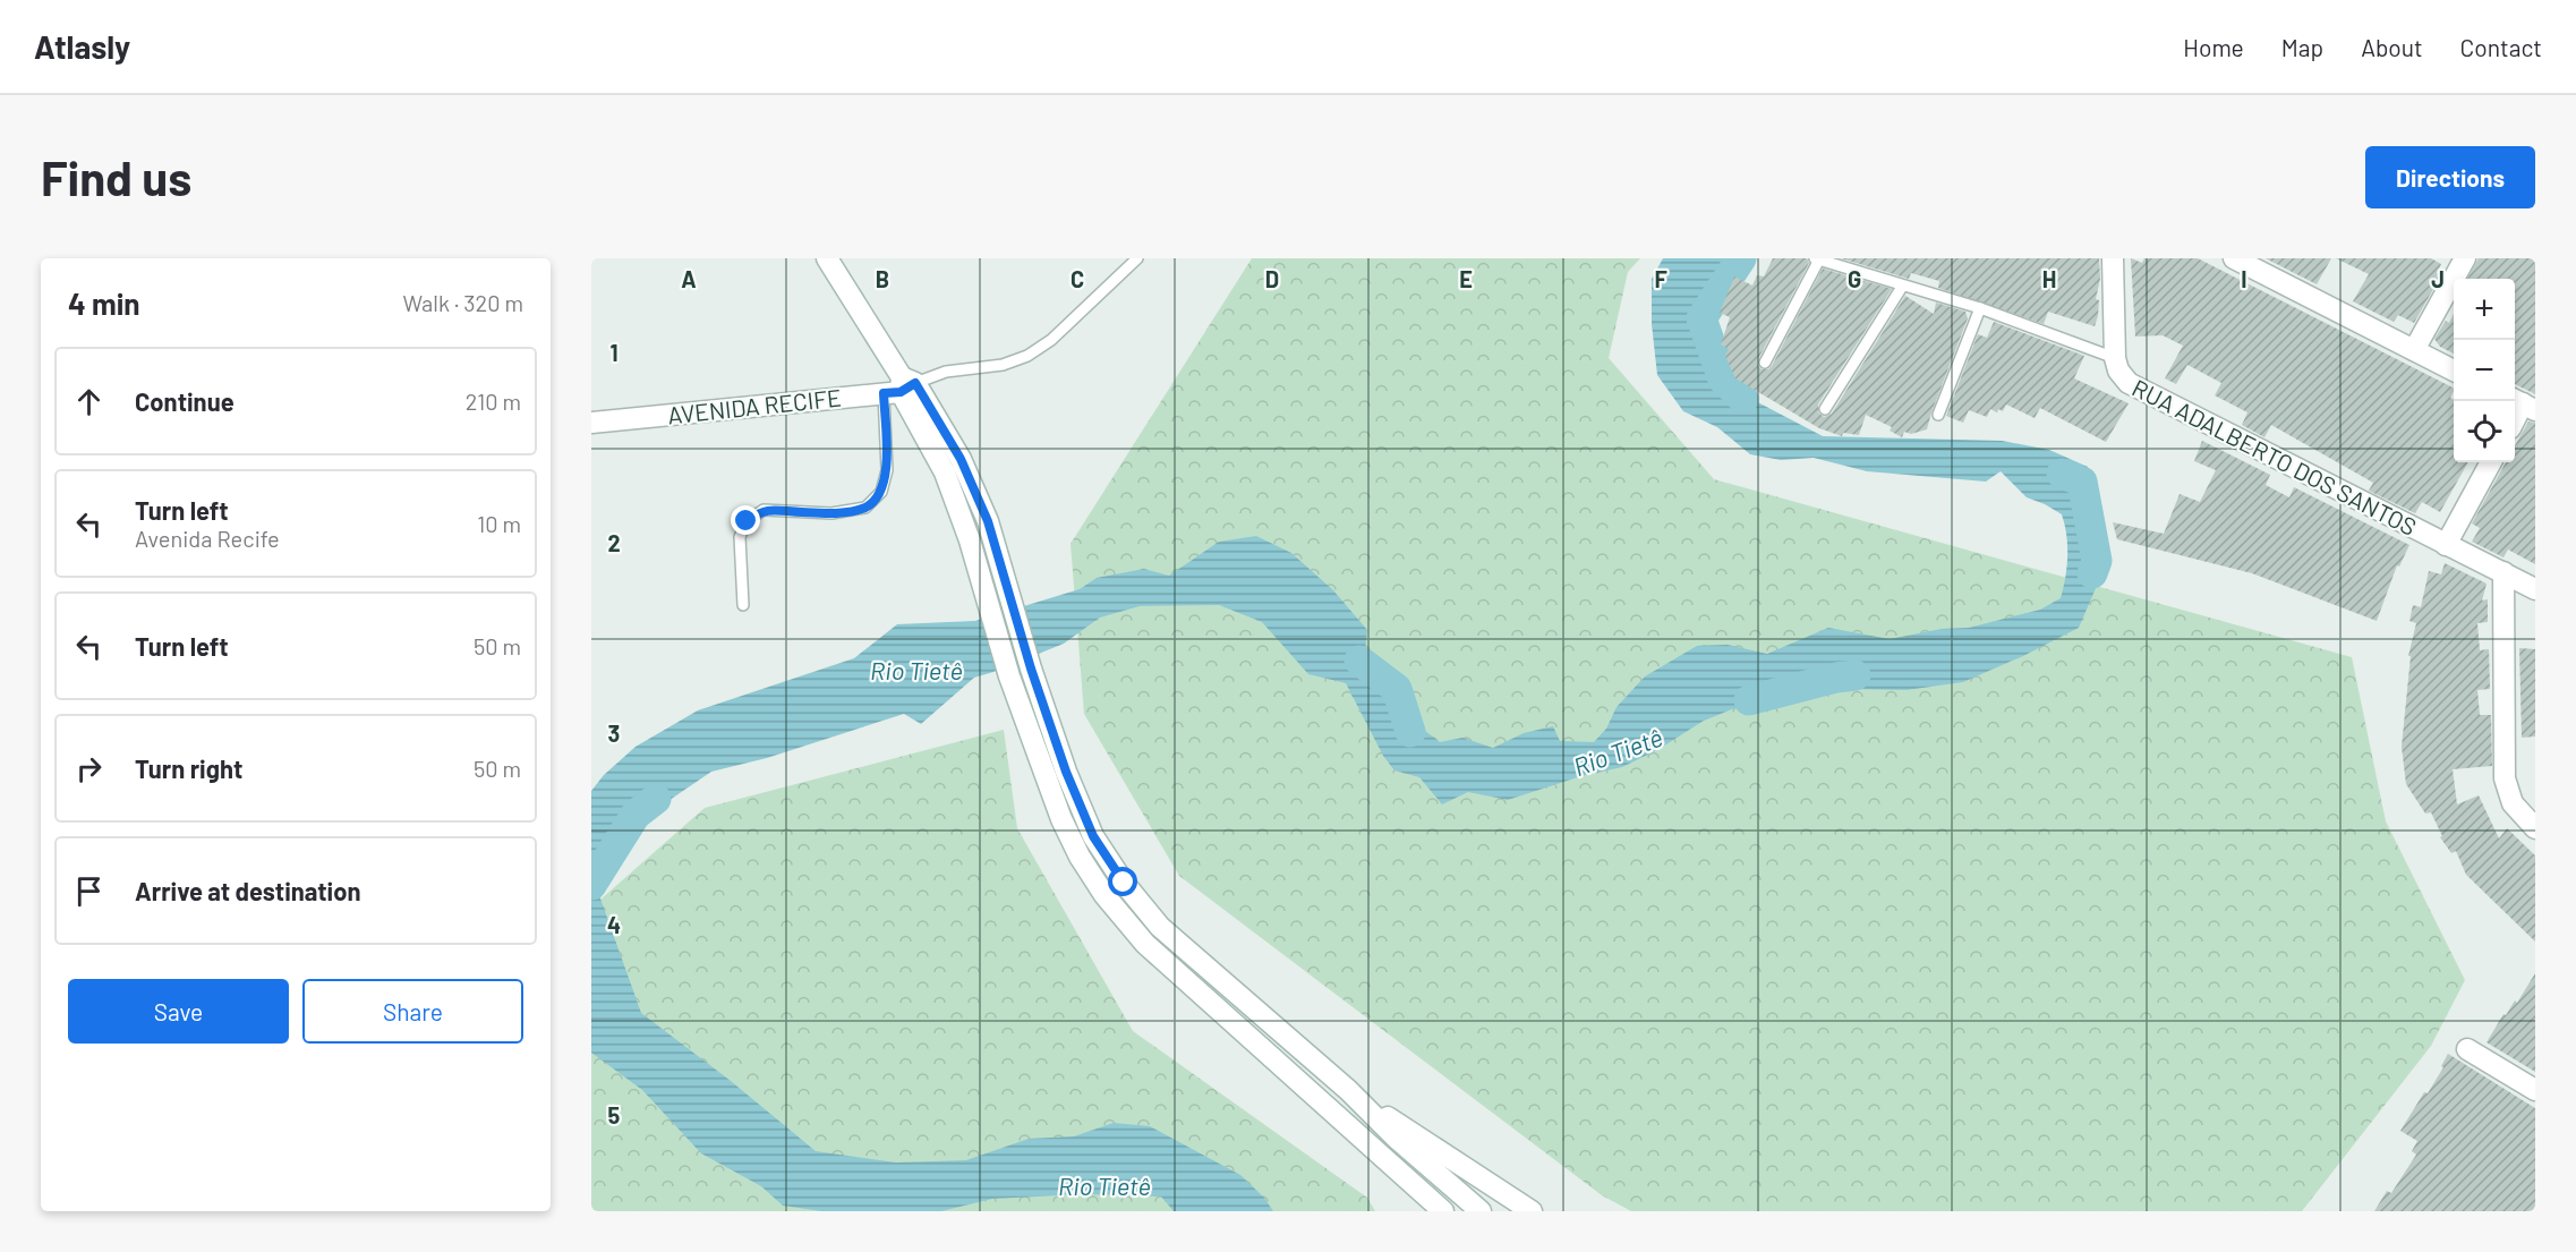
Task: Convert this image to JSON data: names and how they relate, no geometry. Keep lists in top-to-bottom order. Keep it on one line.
{"streets":{"main road":["AVENIDA RECIFE","RUA ADALBERTO DOS SANTOS"]},"water":["Rio Tietê"],"page":{"header":"Atlasly","nav":["Home","Map","About","Contact"],"buttons":["Directions",["Save","Share"]],"title":"Find us","heading":["4 min","Walk · 320 m"],"map_buttons":["+","−"],"list":[["Continue","210 m"],["Turn left","Avenida Recife","10 m"],["Turn left","50 m"],["Turn right","50 m"],"Arrive at destination"]},"grid":{"columns":["A","B","C","D","E","F","G","H","I","J"],"rows":["1","2","3","4","5"]}}
